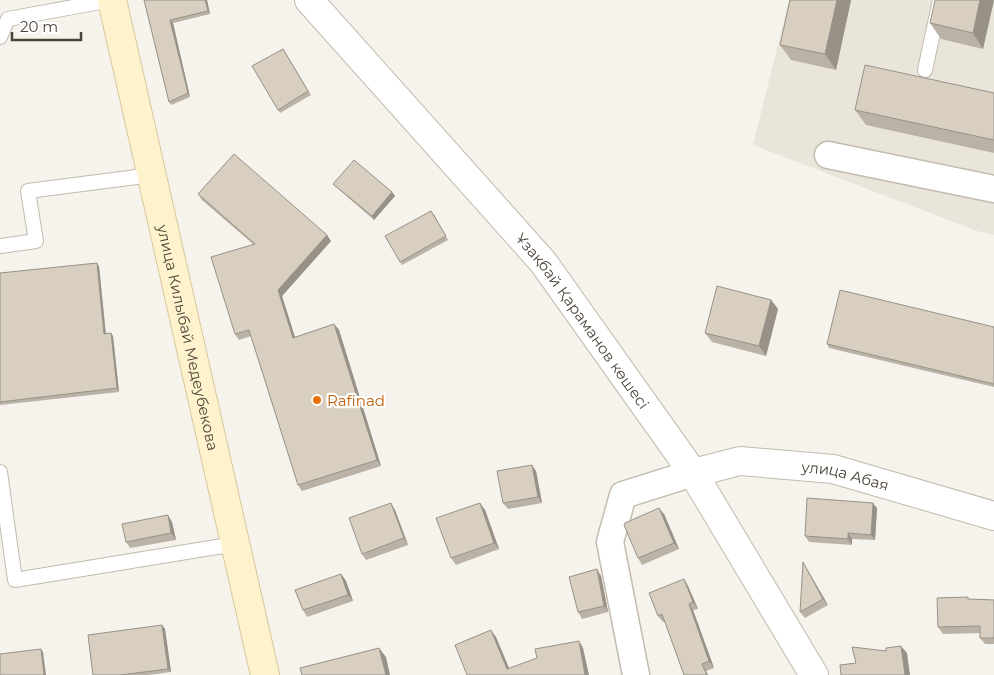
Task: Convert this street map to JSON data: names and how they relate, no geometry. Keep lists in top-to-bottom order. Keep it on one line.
{"streets":{"main road":["улица Килыбай Медеубекова"],"street":["Ұзақбай Қараманов көшесі","улица Абая"]},"crossings":[["Ұзақбай Қараманов көшесі","улица Абая"]],"places":["Rafinad"],"scale_bar":"20 m"}
